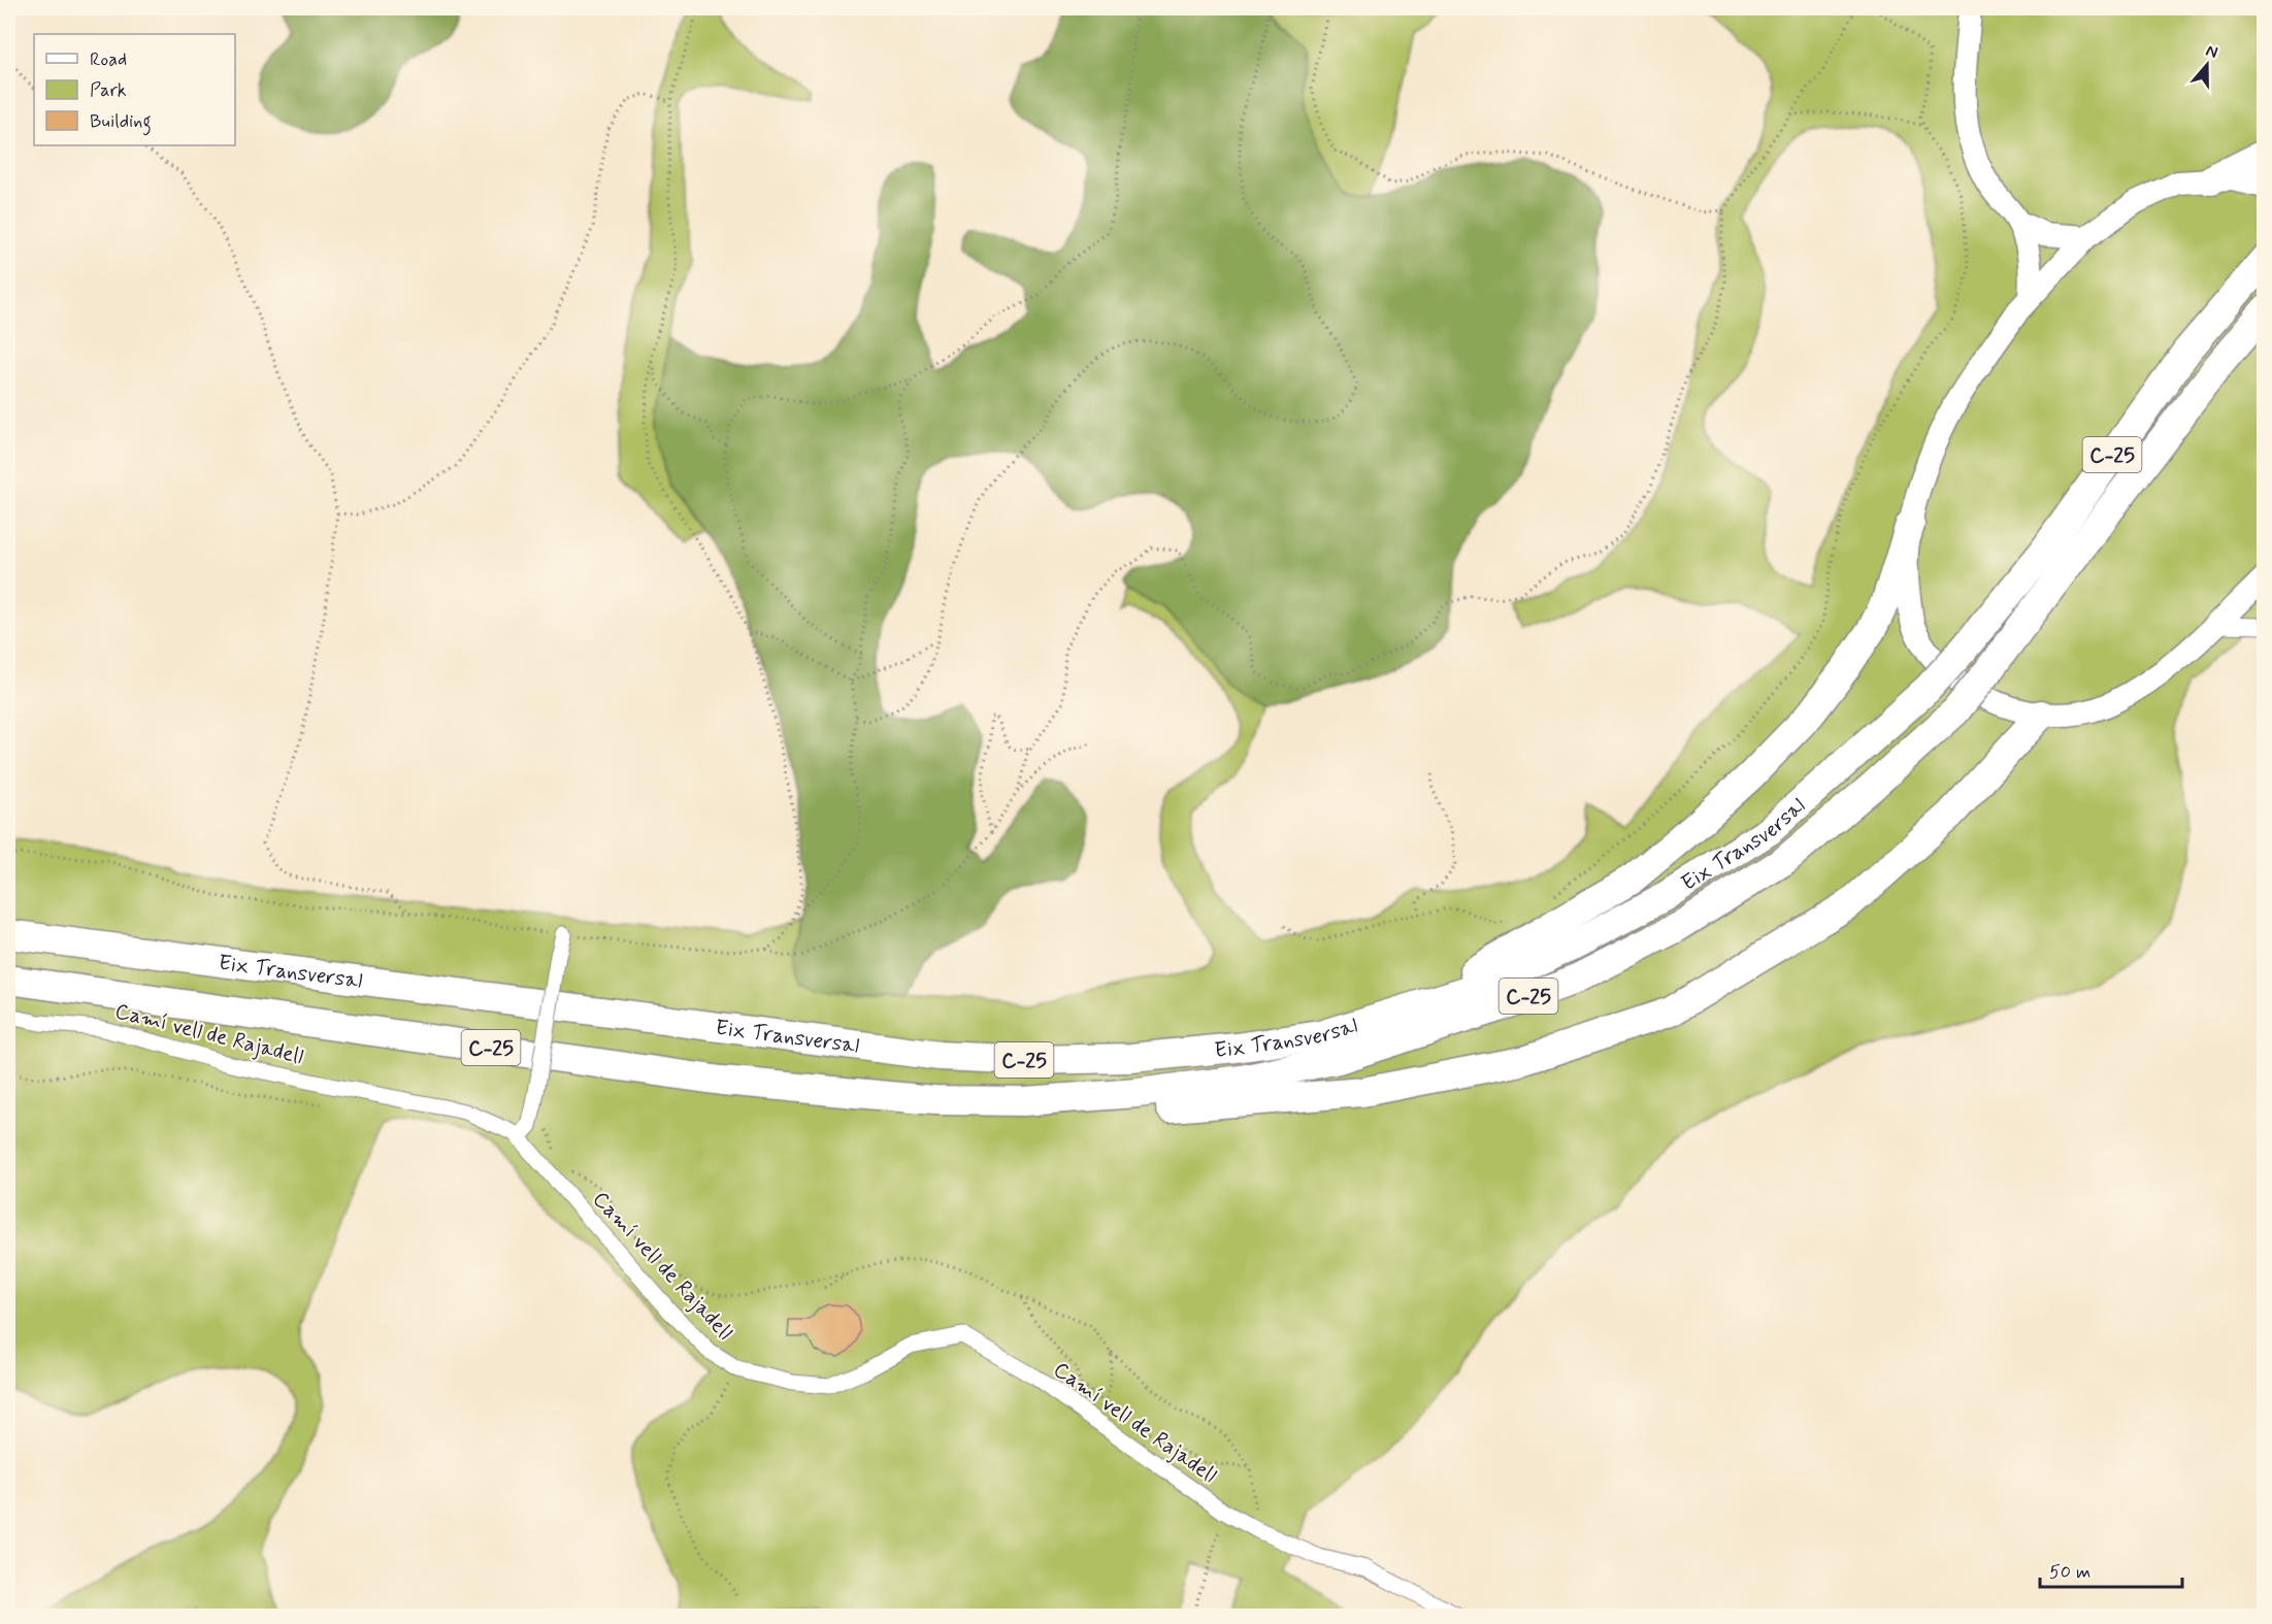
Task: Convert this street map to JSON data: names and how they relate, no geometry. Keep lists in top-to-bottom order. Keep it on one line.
{"streets":{"highway":["C-25","Eix Transversal"],"street":["Camí vell de Rajadell"]},"legend":["Road","Park","Building"],"scale_bar":"50 m","north":"top"}
